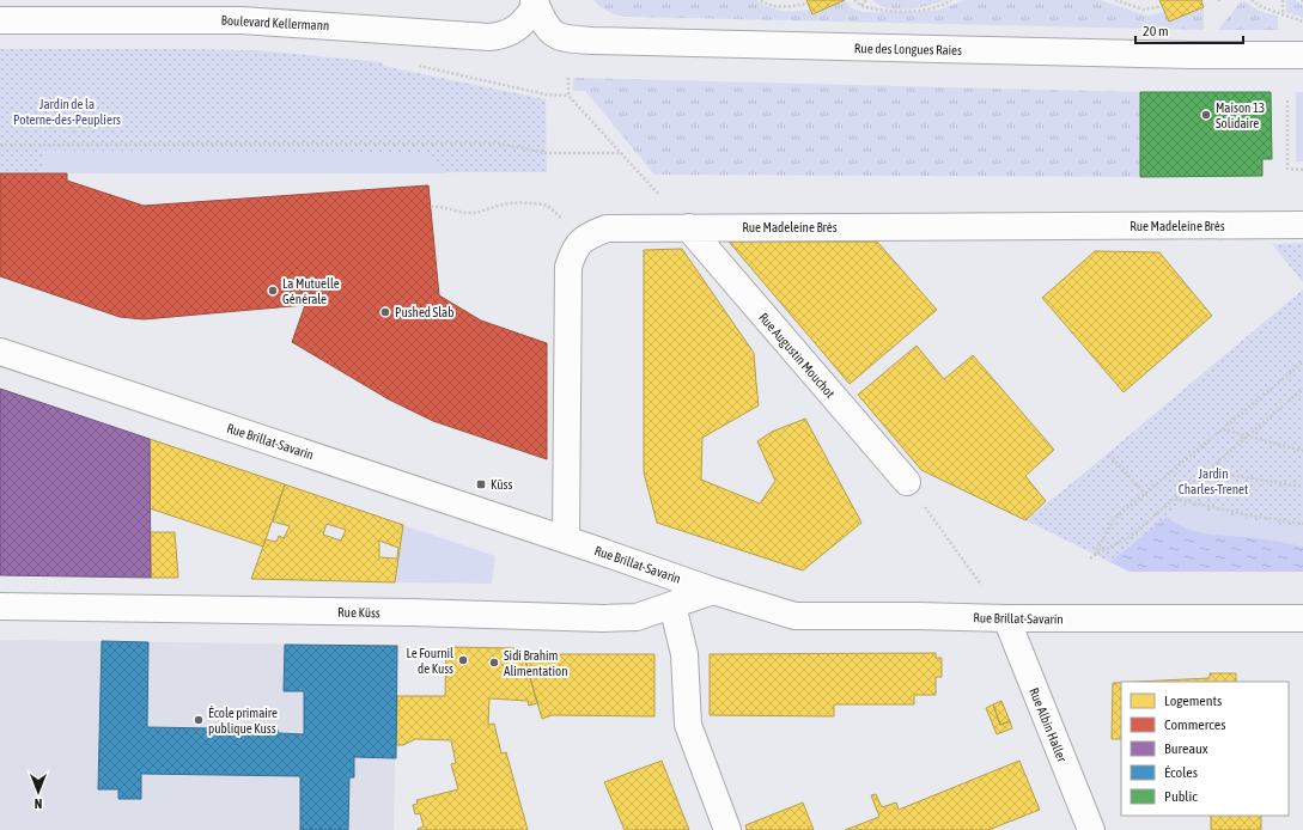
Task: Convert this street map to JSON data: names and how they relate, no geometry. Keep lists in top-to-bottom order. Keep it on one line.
{"streets":{"street":["Boulevard Kellermann","Rue des Longues Raies","Rue Madeleine Brès","Rue Augustin Mouchot","Rue Brillat-Savarin","Rue Küss","Rue Albin Haller"]},"crossings":[["Boulevard Kellermann","Rue des Longues Raies"],["Rue Madeleine Brès","Rue Augustin Mouchot"],["Rue Madeleine Brès","Rue Brillat-Savarin"],["Rue Brillat-Savarin","Rue Küss"],["Rue Brillat-Savarin","Rue Albin Haller"]],"parks":["Jardin de la Poterne-des-Peupliers","Jardin Charles-Trenet"],"places":{"other":["Maison 13 Solidaire","La Mutuelle Générale","Pushed Slab","Le Fournil de Kuss","Sidi Brahim Alimentation","École primaire publique Kuss"],"transit":["Küss"]},"legend":["Logements","Commerces","Bureaux","Écoles","Public"],"scale_bar":"20 m","north":"bottom"}
